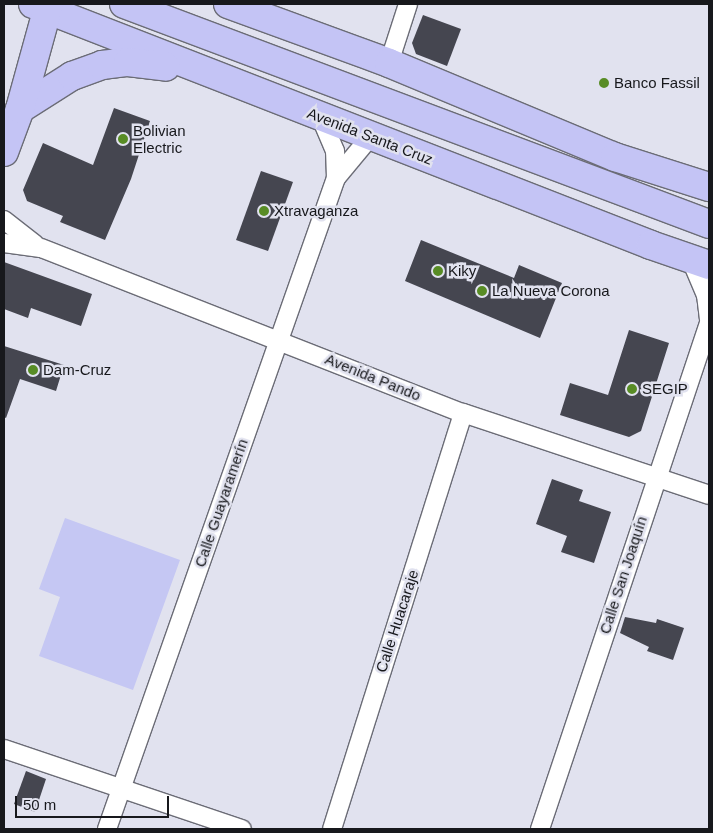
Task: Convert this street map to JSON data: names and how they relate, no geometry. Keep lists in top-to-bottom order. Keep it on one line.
{"streets":{"main road":["Avenida Santa Cruz"],"street":["Avenida Pando","Calle Guayaramerín","Calle San Joaquín","Calle Huacaraje"]},"crossings":[["Avenida Santa Cruz","Calle Guayaramerín"],["Avenida Santa Cruz","Calle San Joaquín"],["Avenida Pando","Calle Guayaramerín"],["Avenida Pando","Calle San Joaquín"],["Avenida Pando","Calle Huacaraje"]],"places":["Banco Fassil","Bolivian Electric","Xtravaganza","Kiky","La Nueva Corona","Dam-Cruz","SEGIP"],"scale_bar":"50 m"}
